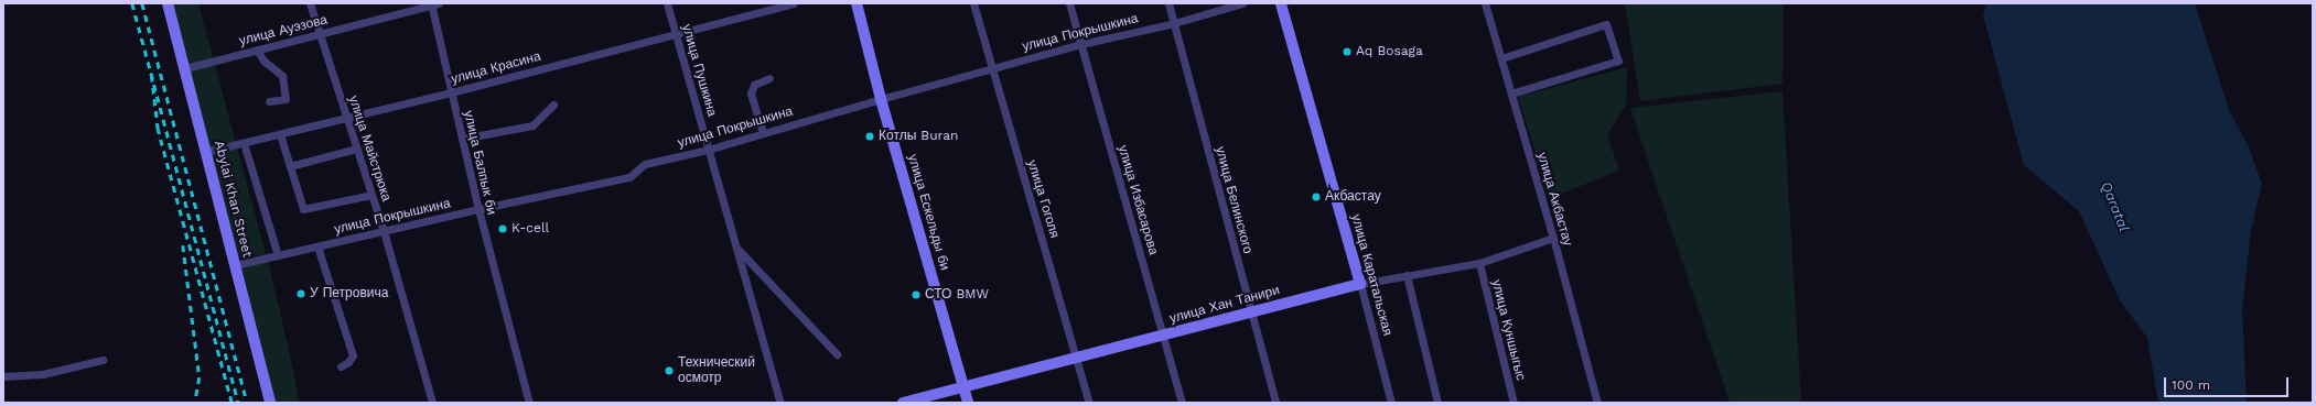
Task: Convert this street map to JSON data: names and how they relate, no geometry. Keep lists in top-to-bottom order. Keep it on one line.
{"streets":{"street":["улица Ауэзова","улица Покрышкина","улица Красина","улица Пушкина","улица Майстрюка","улица Балпык би","Abylai Khan Street","улица Гоголя","улица Акбастау","улица Избасарова","улица Белинского","улица Ескельды би","улица Каратальская","улица Хан Танири","улица Куншыгыс"]},"crossings":[["улица Ауэзова","улица Майстрюка"],["улица Ауэзова","улица Балпык би"],["улица Ауэзова","Abylai Khan Street"],["улица Покрышкина","улица Пушкина"],["улица Покрышкина","улица Майстрюка"],["улица Покрышкина","улица Балпык би"],["улица Покрышкина","Abylai Khan Street"],["улица Покрышкина","улица Гоголя"],["улица Покрышкина","улица Избасарова"],["улица Покрышкина","улица Белинского"],["улица Покрышкина","улица Ескельды би"],["улица Красина","улица Пушкина"],["улица Красина","улица Майстрюка"],["улица Красина","улица Балпык би"],["улица Красина","Abylai Khan Street"],["улица Гоголя","улица Хан Танири"],["улица Акбастау","улица Хан Танири"],["улица Избасарова","улица Хан Танири"],["улица Белинского","улица Хан Танири"],["улица Ескельды би","улица Хан Танири"],["улица Каратальская","улица Хан Танири"],["улица Хан Танири","улица Куншыгыс"]],"water":["Qaratal"],"places":["Aq Bosaga","Котлы Buran","Акбастау","K-cell","У Петровича","СТО BMW","Технический осмотр"],"scale_bar":"100 m"}
